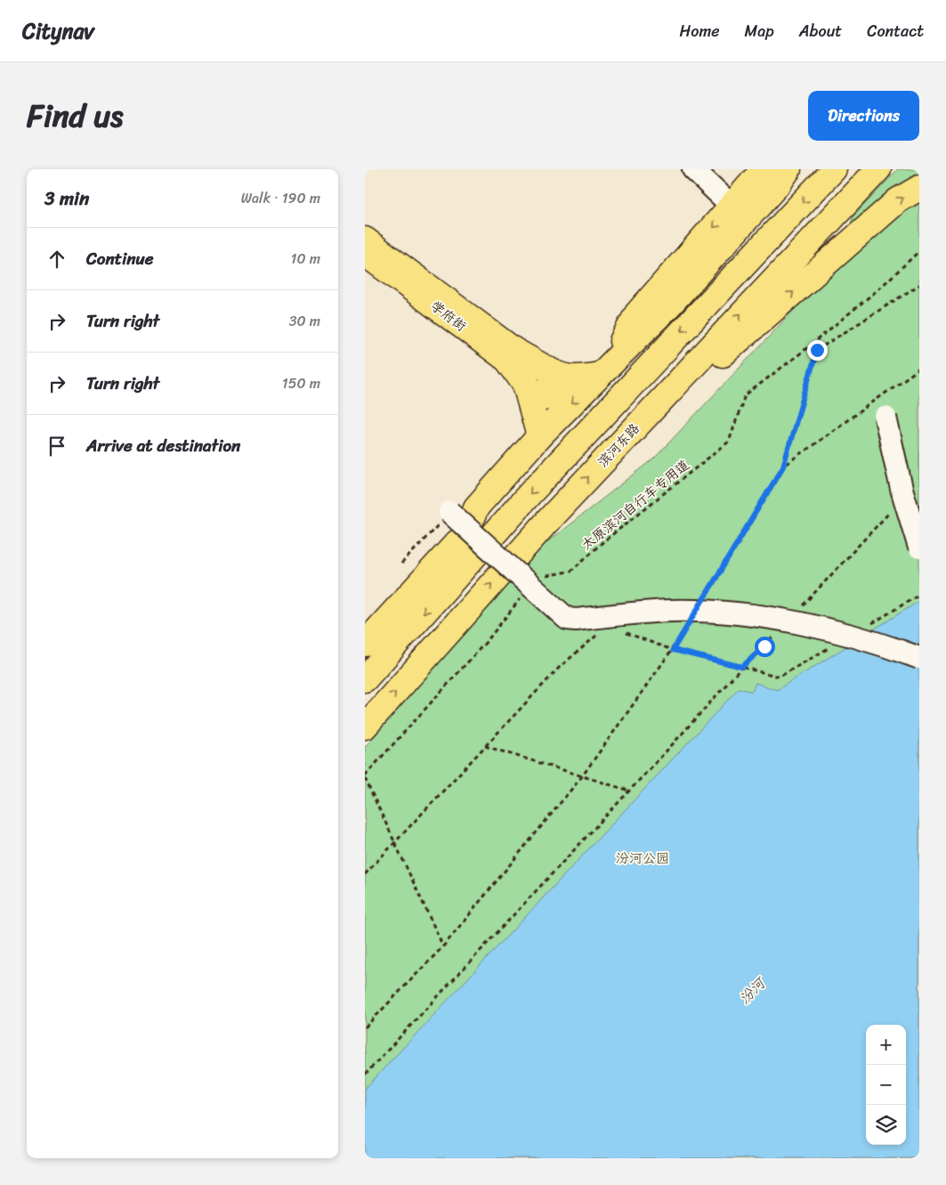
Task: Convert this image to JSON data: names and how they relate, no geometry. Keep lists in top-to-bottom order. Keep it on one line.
{"streets":{"main road":["学府街","滨河东路"],"path":["太原滨河自行车专用道"]},"water":["汾河"],"parks":["汾河公园"],"page":{"header":"Citynav","nav":["Home","Map","About","Contact"],"title":"Find us","buttons":"Directions","heading":["3 min","Walk · 190 m"],"list":[["Continue","10 m"],["Turn right","30 m"],["Turn right","150 m"],"Arrive at destination"],"map_buttons":["+","−"]}}
